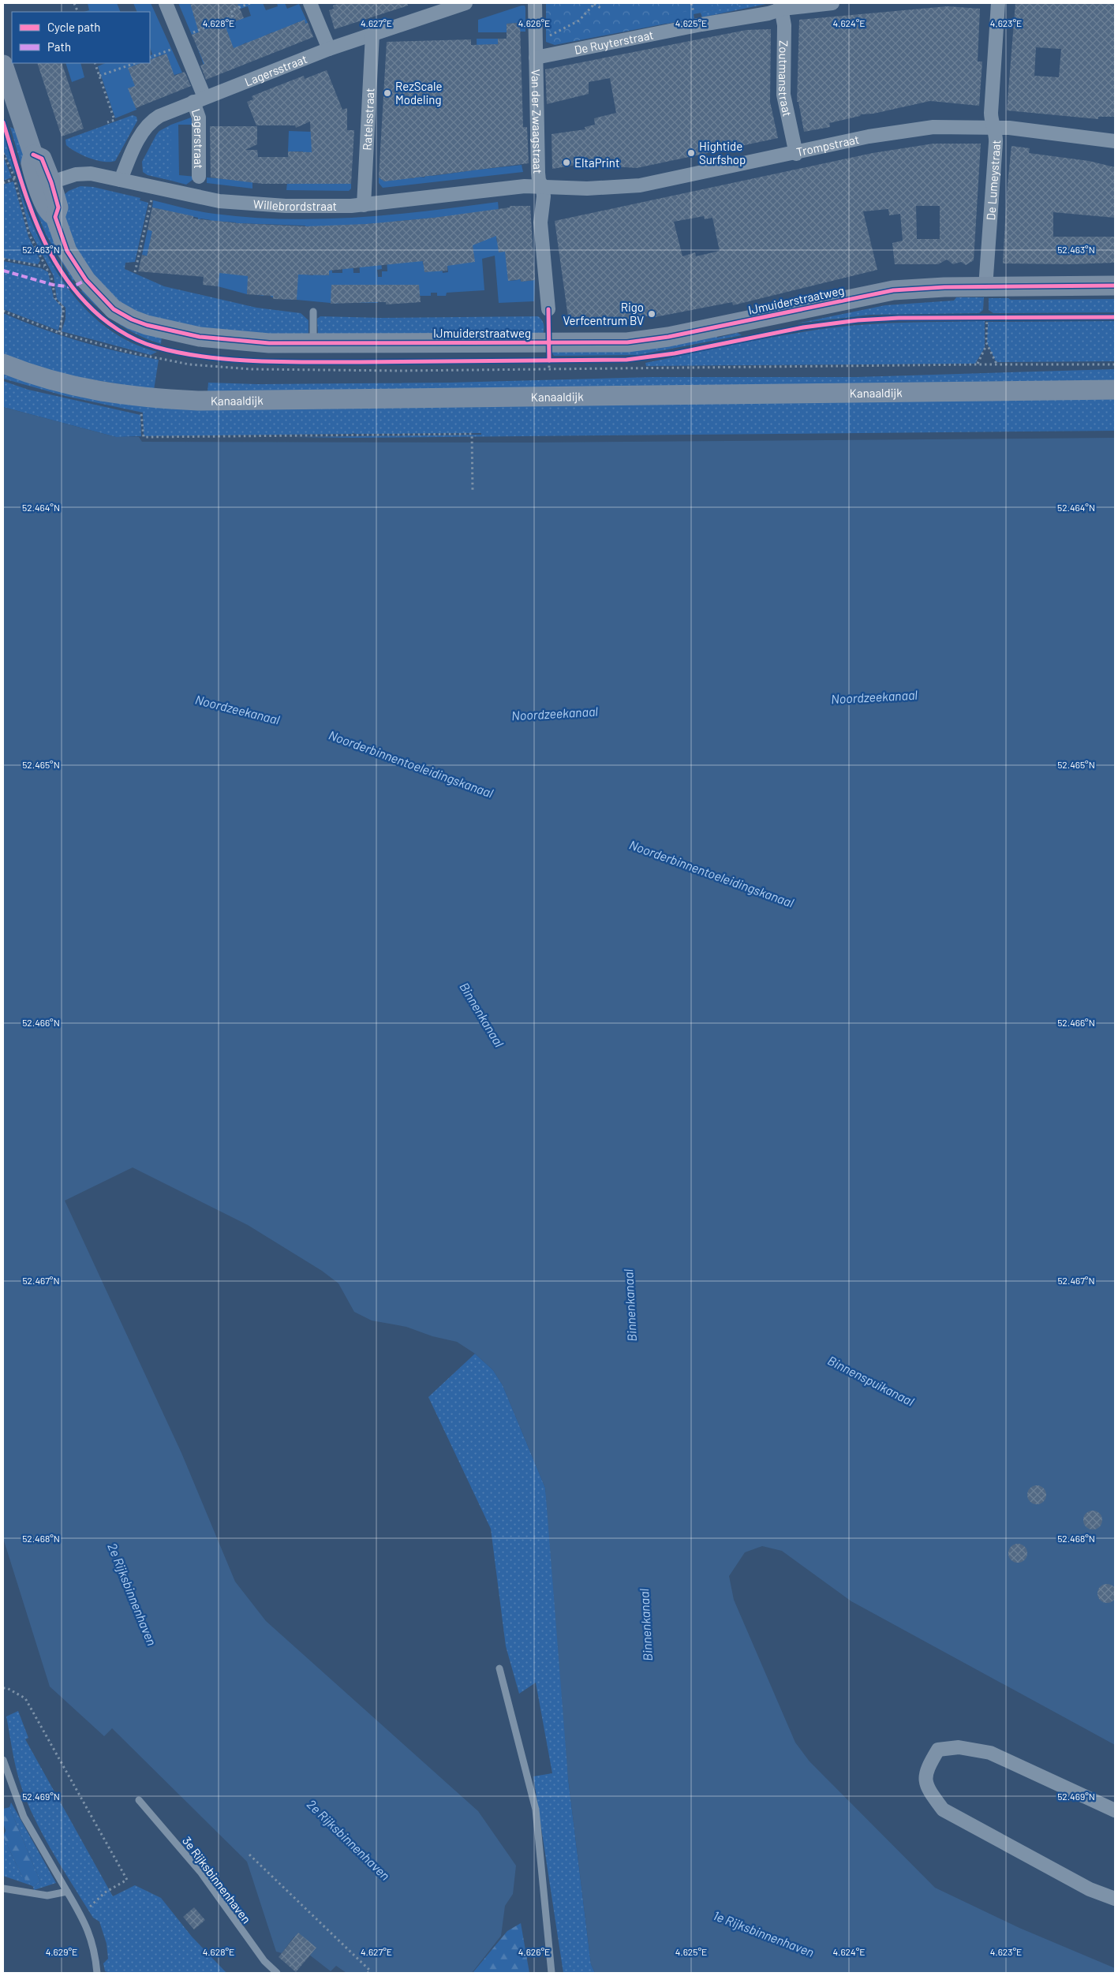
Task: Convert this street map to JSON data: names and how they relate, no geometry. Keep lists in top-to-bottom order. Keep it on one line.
{"streets":{"street":["De Ruyterstraat","Lagersstraat","Zoutmanstraat","Ratelsstraat","Van der Zwaagstraat","Lagerstraat","Trompstraat","De Lumeystraat","Willebrordstraat","IJmuiderstraatweg","Kanaaldijk"],"lane":["3e Rijksbinnenhaven"]},"crossings":[["De Ruyterstraat","Zoutmanstraat"],["De Ruyterstraat","Van der Zwaagstraat"],["Lagersstraat","Ratelsstraat"],["Lagersstraat","Lagerstraat"],["Lagersstraat","Willebrordstraat"],["Zoutmanstraat","Trompstraat"],["Ratelsstraat","Willebrordstraat"],["Van der Zwaagstraat","Trompstraat"],["Van der Zwaagstraat","Willebrordstraat"],["Trompstraat","De Lumeystraat"],["Trompstraat","Willebrordstraat"],["De Lumeystraat","IJmuiderstraatweg"],["Willebrordstraat","IJmuiderstraatweg"]],"water":["Noordzeekanaal","Noorderbinnentoeleidingskanaal","Binnenkanaal","Binnenspuikanaal","2e Rijksbinnenhaven","1e Rijksbinnenhaven"],"places":["RezScale Modeling","Hightide Surfshop","EltaPrint","Rigo Verfcentrum BV"],"legend":["Cycle path","Path"],"coordinates":["4.628°E","4.627°E","4.626°E","4.625°E","4.624°E","4.623°E","52.463°N","52.464°N","52.465°N","52.466°N","52.467°N","52.468°N","52.469°N","4.629°E"]}
